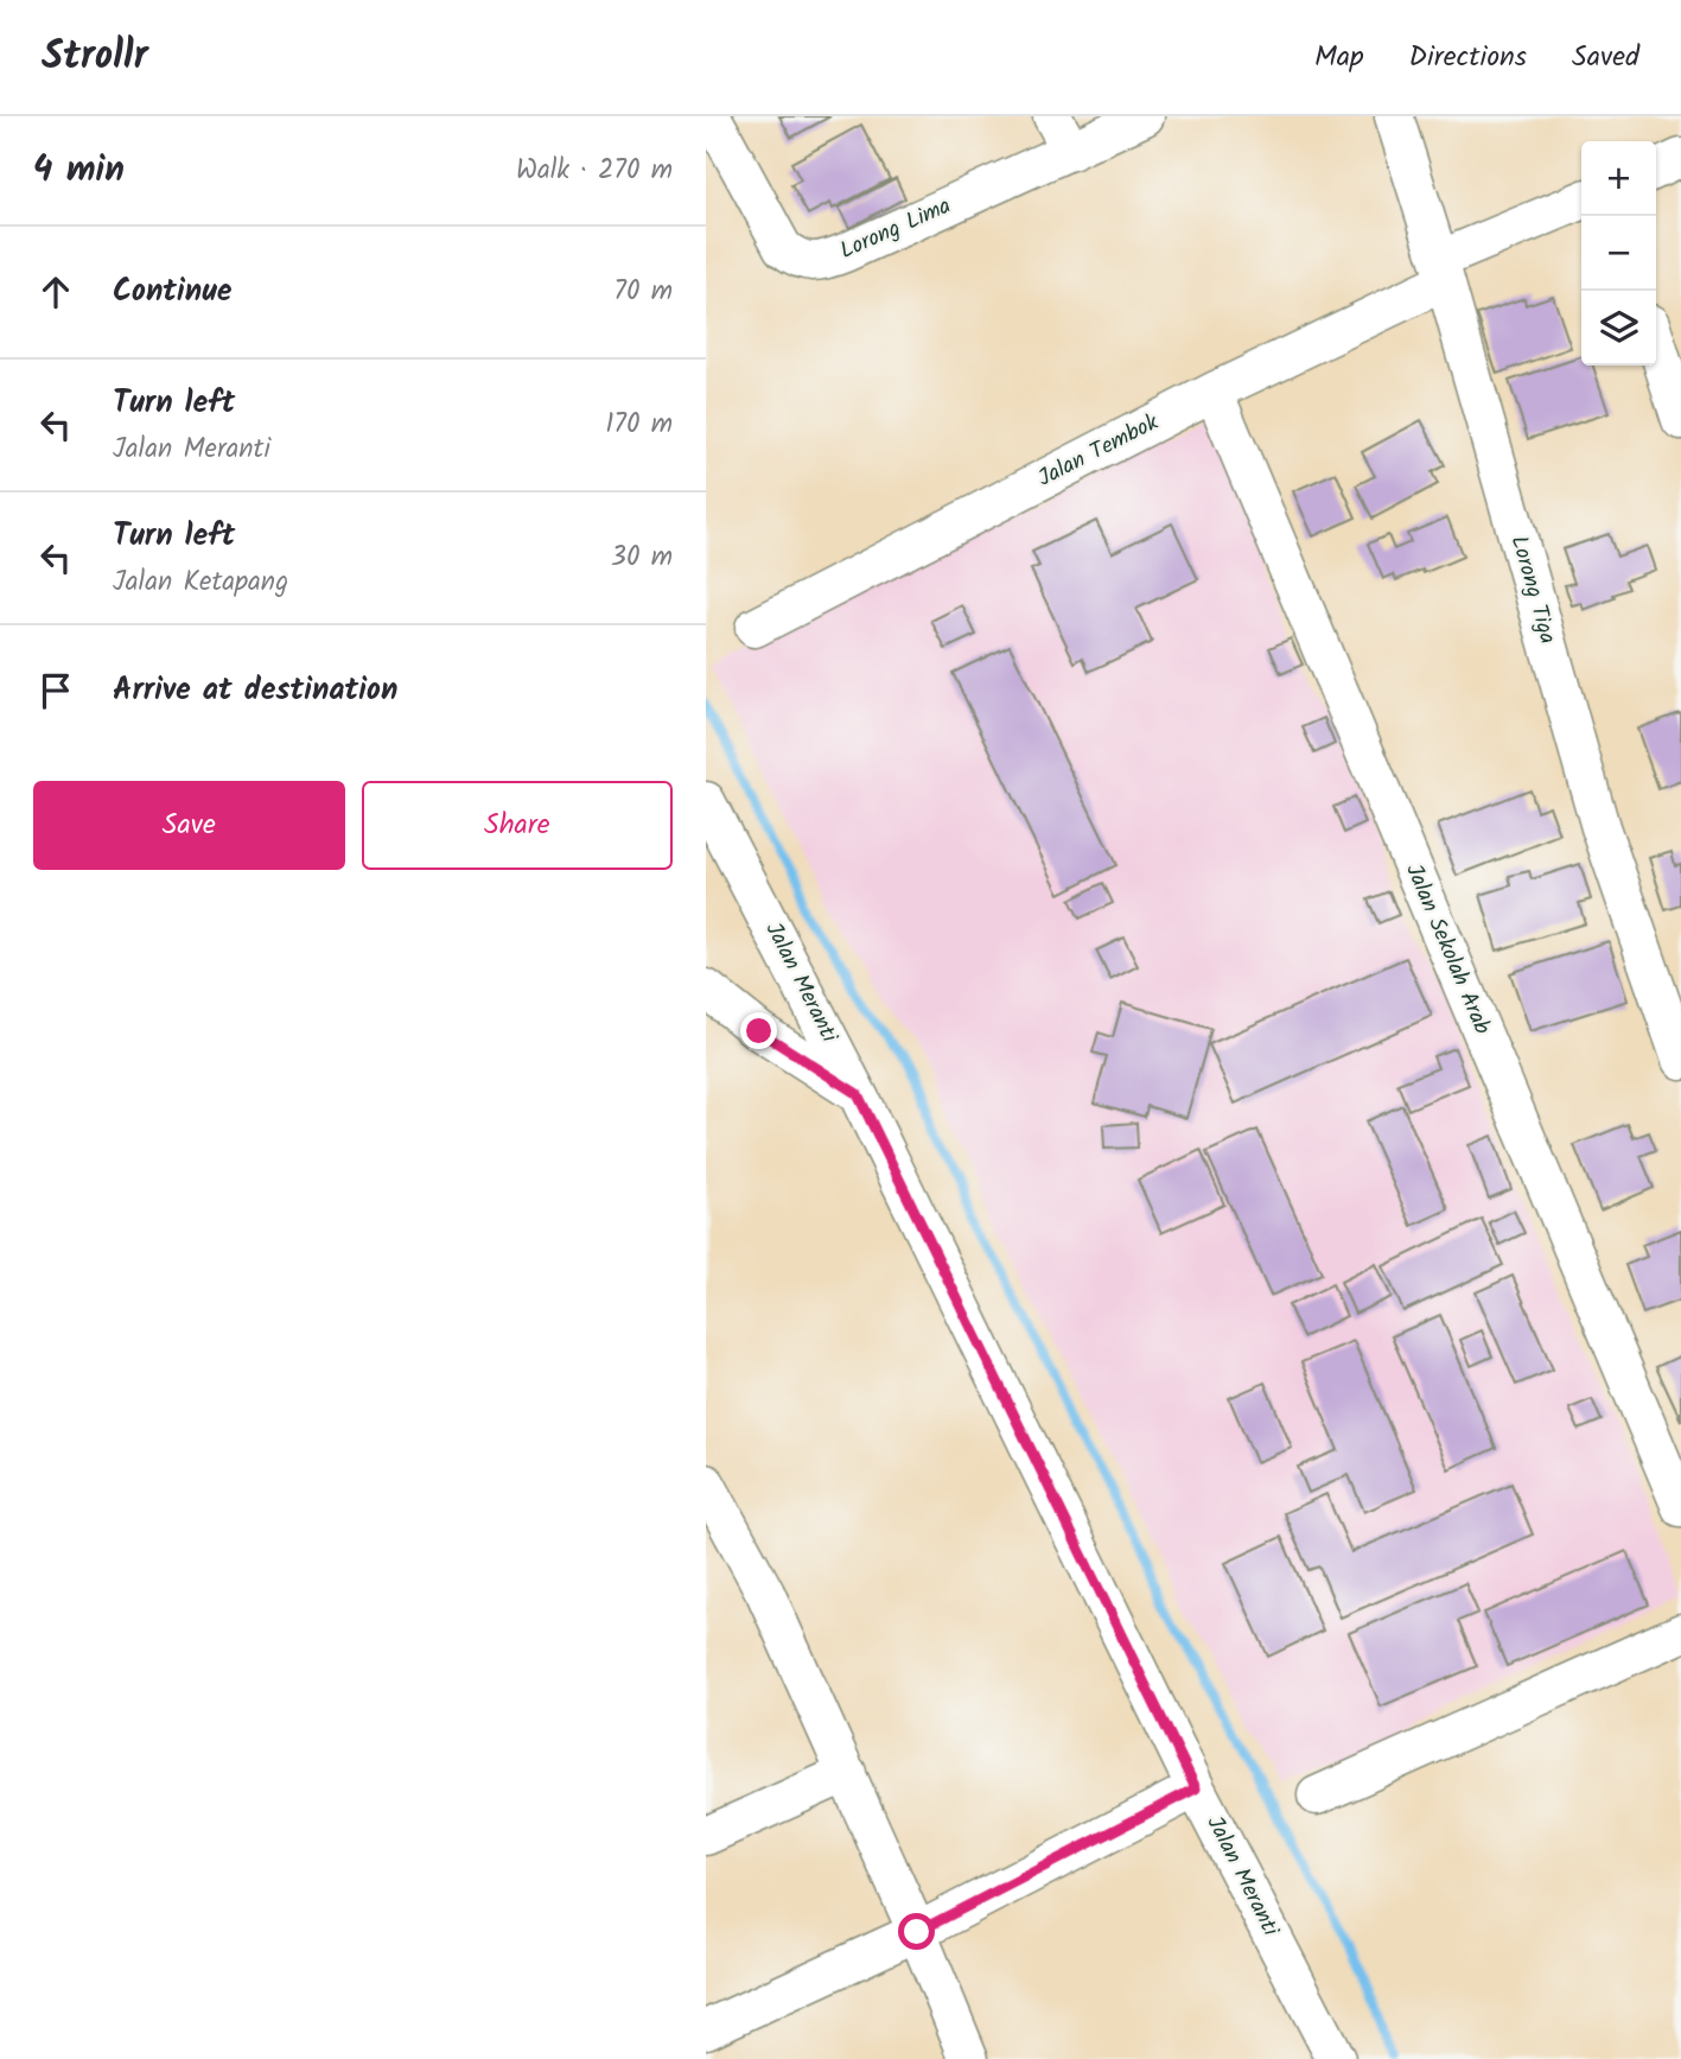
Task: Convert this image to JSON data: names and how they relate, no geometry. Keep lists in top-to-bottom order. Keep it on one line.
{"streets":{"street":["Lorong Lima","Jalan Tembok","Lorong Tiga","Jalan Sekolah Arab","Jalan Meranti"]},"crossings":[["Jalan Tembok","Lorong Tiga"],["Jalan Tembok","Jalan Sekolah Arab"]],"page":{"header":"Strollr","nav":["Map","Directions","Saved"],"heading":["4 min","Walk · 270 m"],"map_buttons":["+","−"],"list":[["Continue","70 m"],["Turn left","Jalan Meranti","170 m"],["Turn left","Jalan Ketapang","30 m"],"Arrive at destination"],"buttons":["Save","Share"]}}
